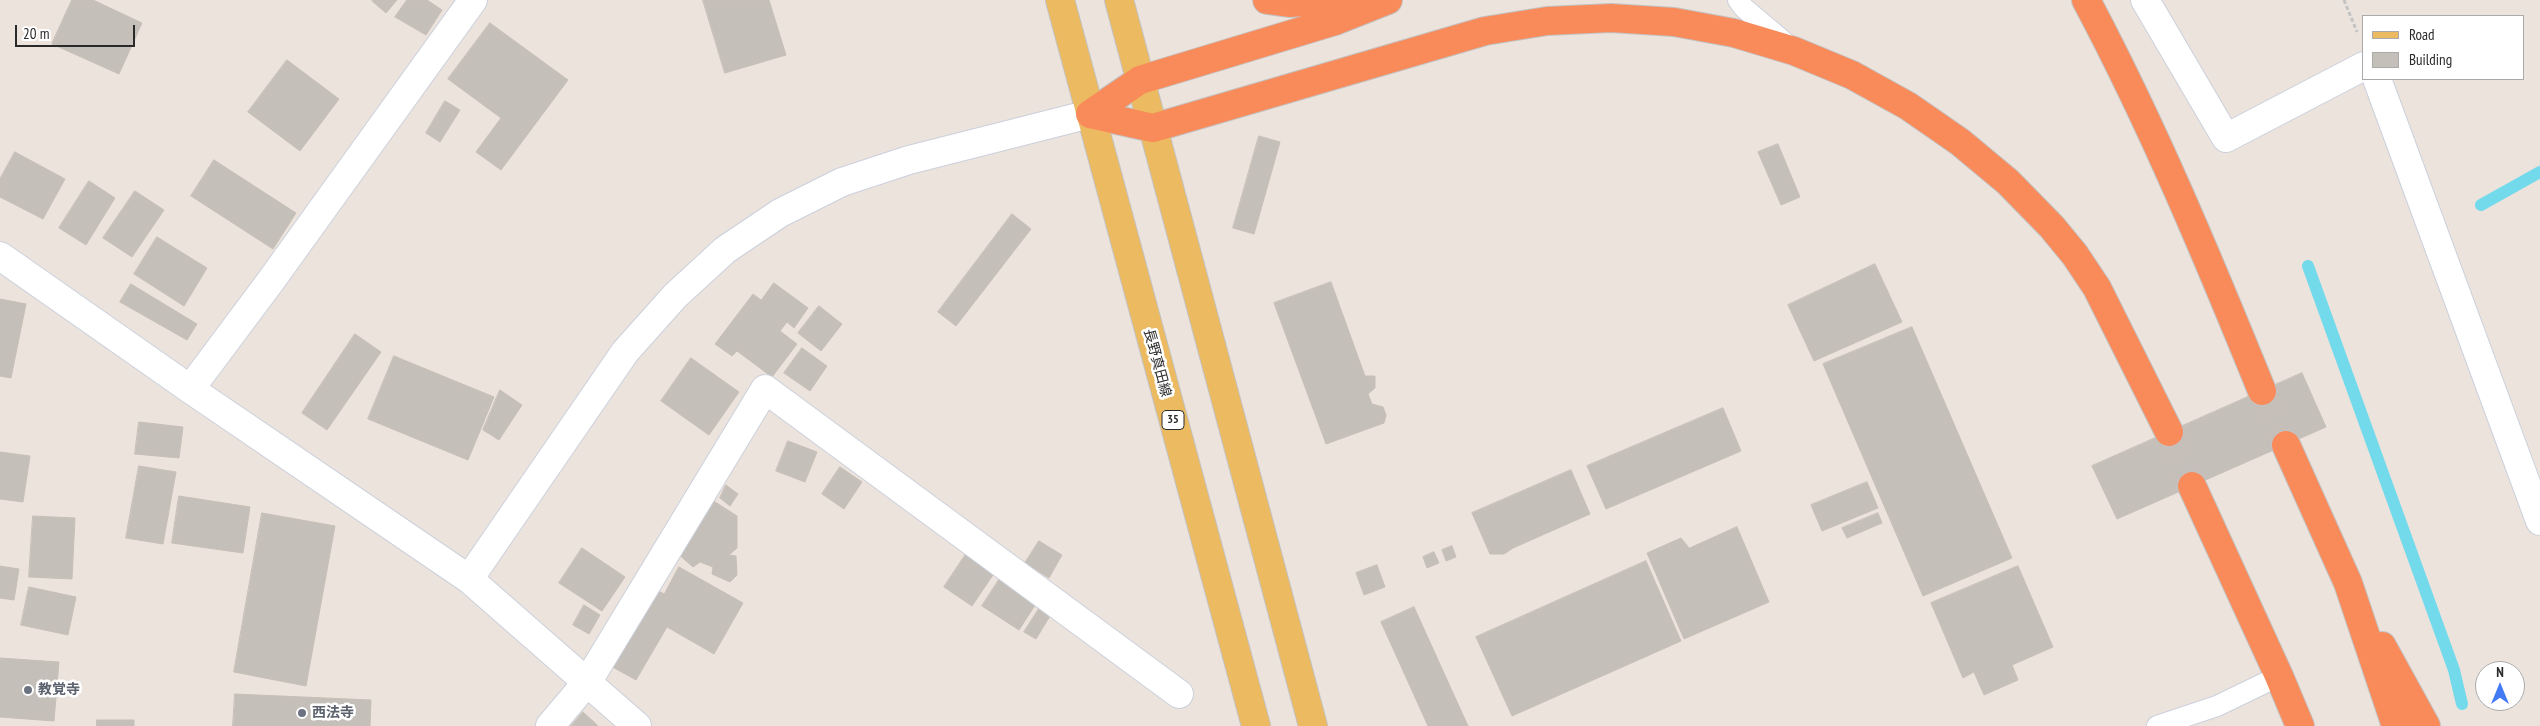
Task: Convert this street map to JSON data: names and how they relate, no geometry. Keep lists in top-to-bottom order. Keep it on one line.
{"streets":{"main road":["長野真田線","35"]},"places":["教覚寺","西法寺"],"legend":["Road","Building"],"scale_bar":"20 m","north":"top"}
